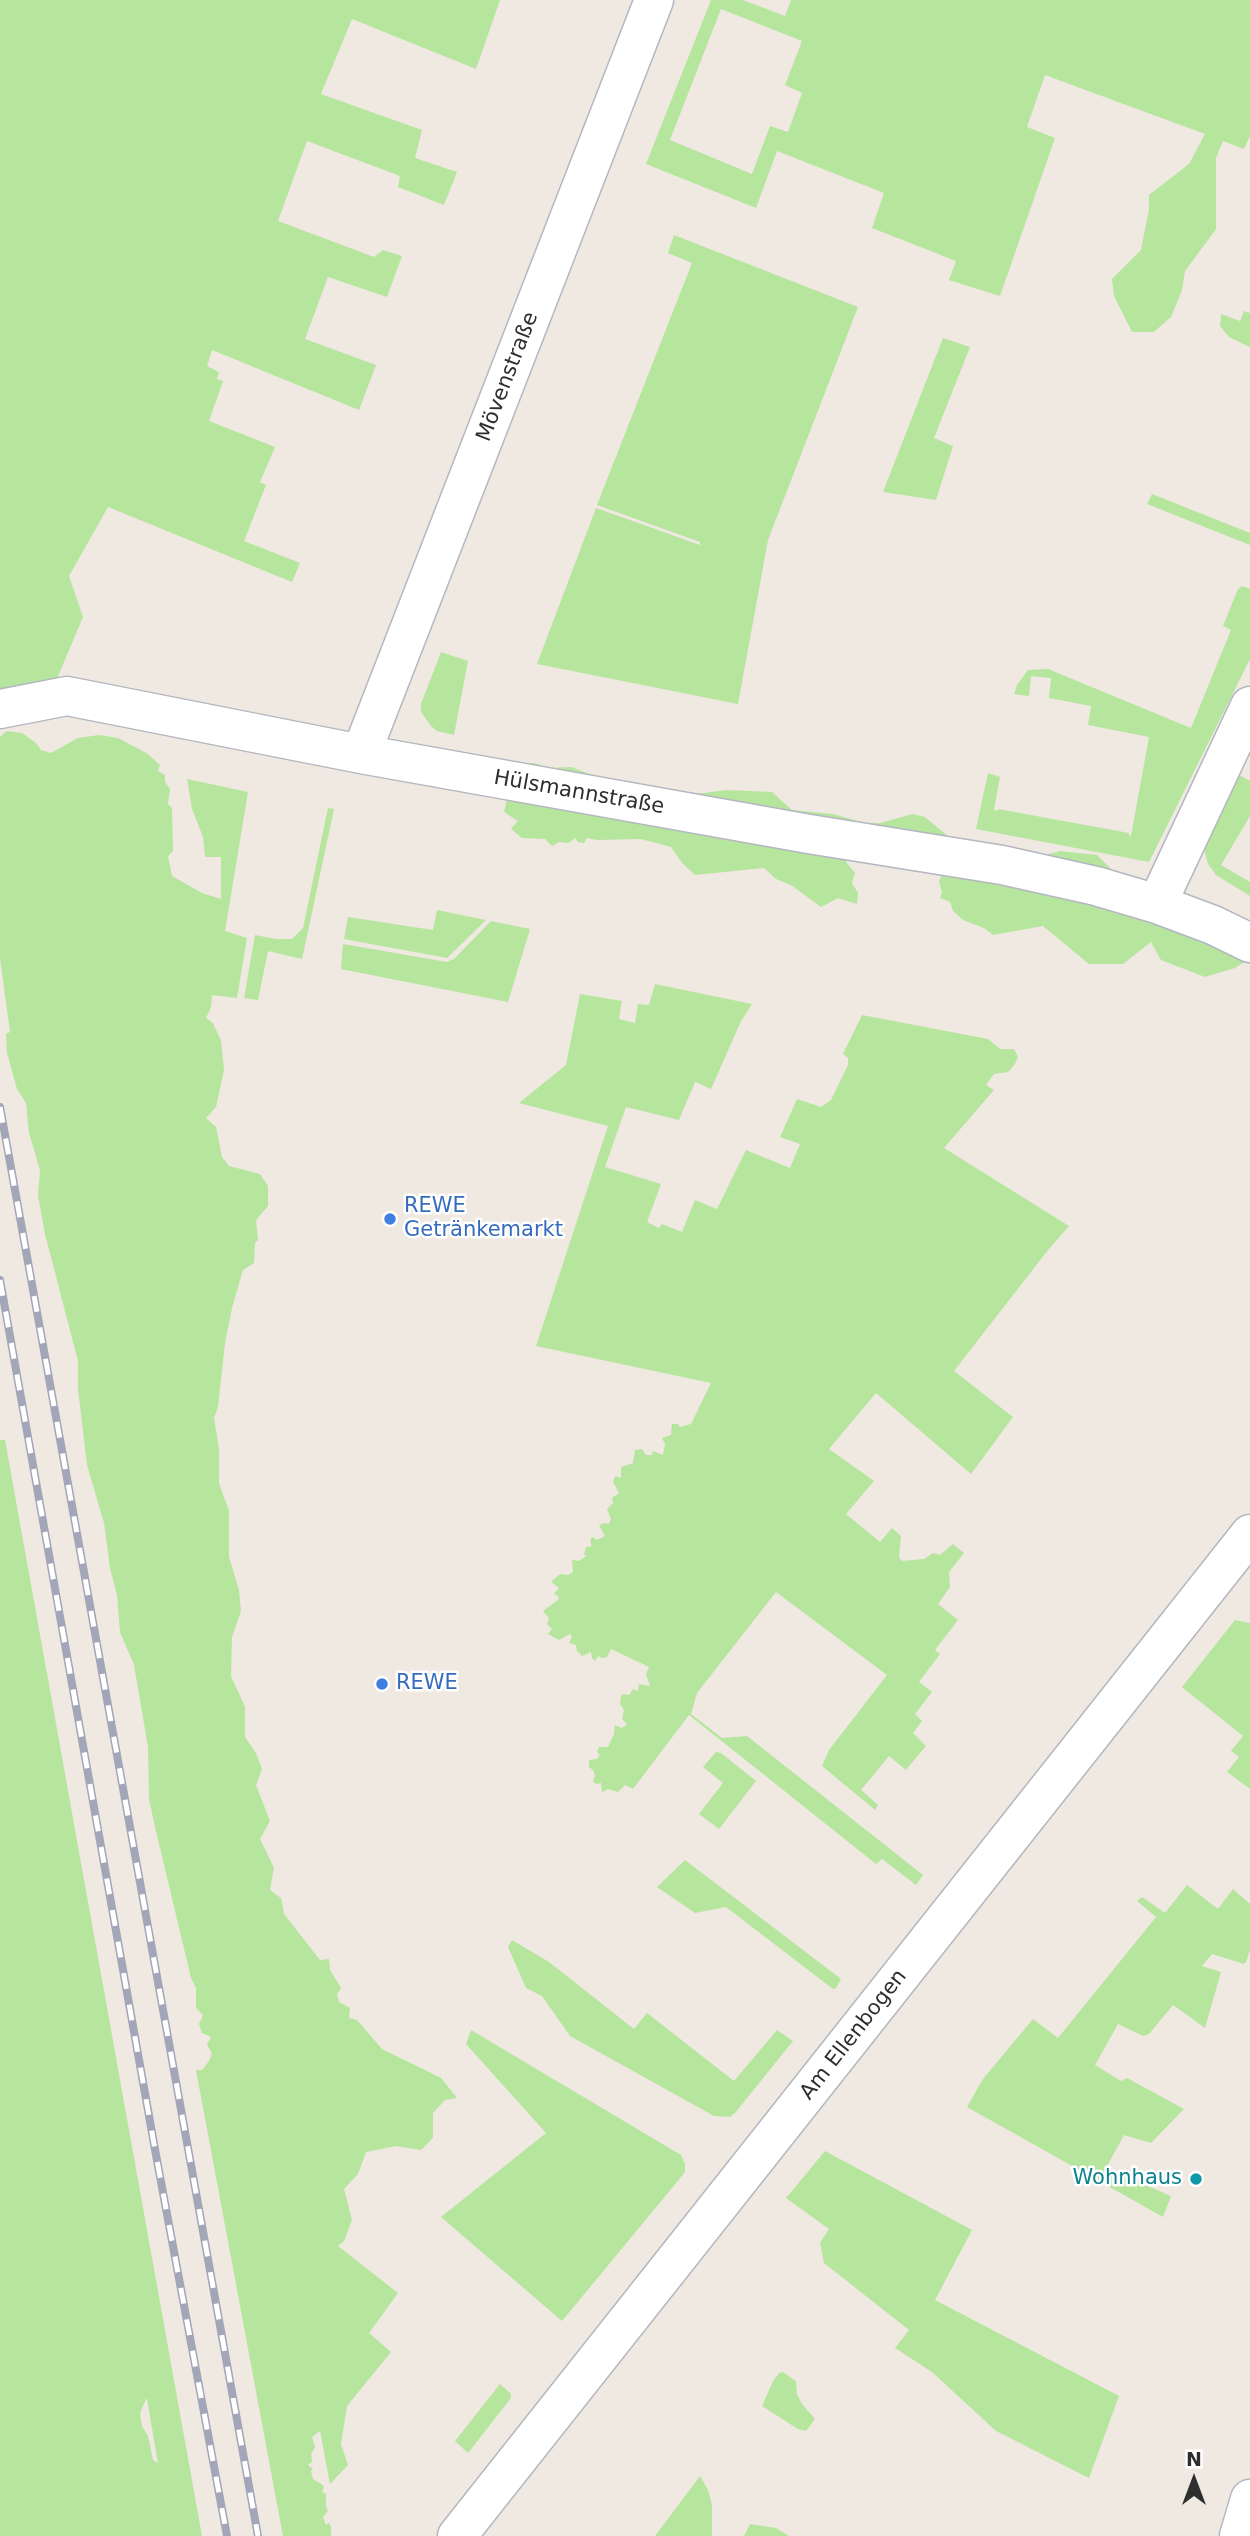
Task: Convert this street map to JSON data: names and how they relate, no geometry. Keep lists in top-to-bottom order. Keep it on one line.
{"streets":{"street":["Mövenstraße","Hülsmannstraße","Am Ellenbogen"]},"crossings":[["Mövenstraße","Hülsmannstraße"]],"places":["REWE Getränkemarkt","REWE","Wohnhaus"],"north":"top"}
